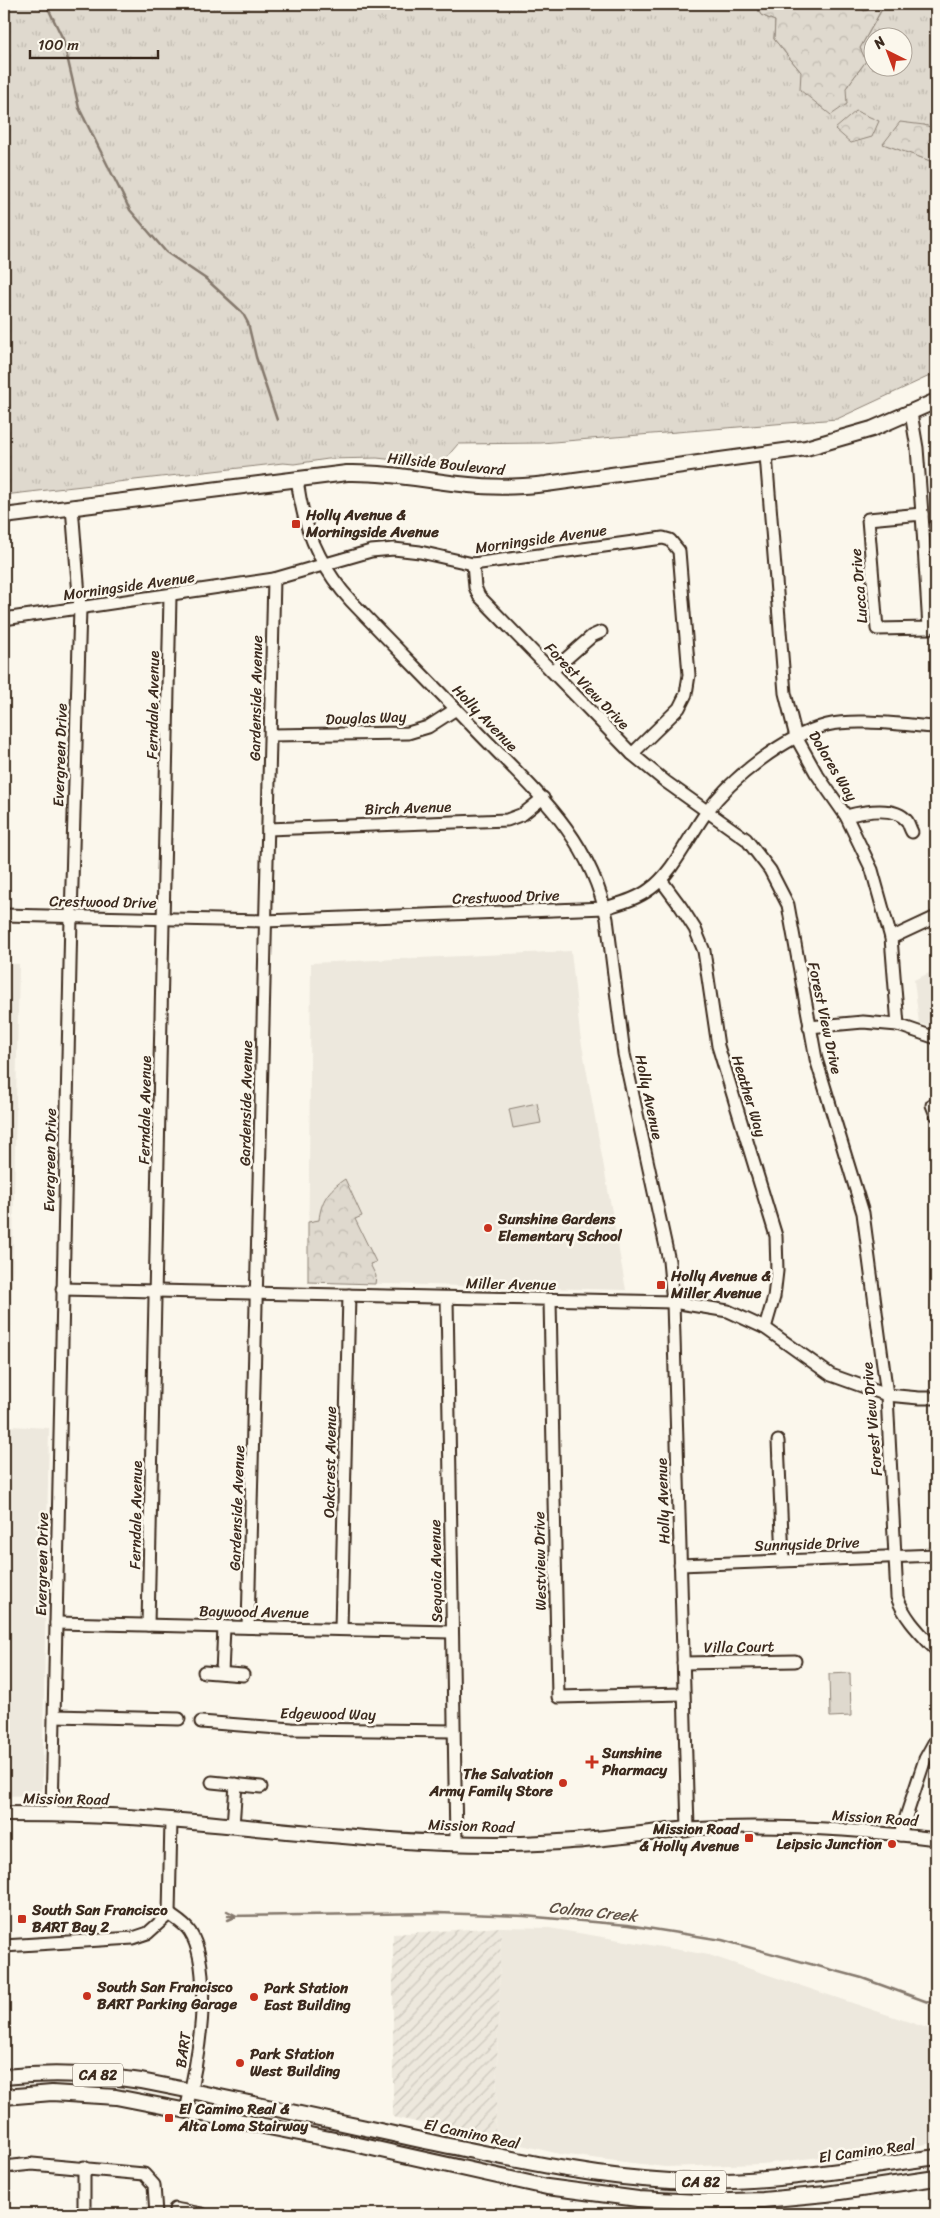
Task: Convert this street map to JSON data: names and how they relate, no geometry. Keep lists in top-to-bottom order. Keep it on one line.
{"streets":{"main road":["Hillside Boulevard","Mission Road","CA 82","El Camino Real"],"street":["Morningside Avenue","Lucca Drive","Forest View Drive","Gardenside Avenue","Ferndale Avenue","Douglas Way","Holly Avenue","Evergreen Drive","Dolores Way","Birch Avenue","Crestwood Drive","Heather Way","Miller Avenue","Oakcrest Avenue","Sunnyside Drive","Westview Drive","Sequoia Avenue","Baywood Avenue","Villa Court","Edgewood Way","BART"]},"crossings":[["Hillside Boulevard","Lucca Drive"],["Hillside Boulevard","Holly Avenue"],["Hillside Boulevard","Evergreen Drive"],["Hillside Boulevard","Dolores Way"],["Morningside Avenue","Forest View Drive"],["Morningside Avenue","Gardenside Avenue"],["Morningside Avenue","Ferndale Avenue"],["Morningside Avenue","Holly Avenue"],["Morningside Avenue","Evergreen Drive"],["Forest View Drive","Crestwood Drive"],["Forest View Drive","Miller Avenue"],["Forest View Drive","Sunnyside Drive"],["Gardenside Avenue","Douglas Way"],["Gardenside Avenue","Birch Avenue"],["Gardenside Avenue","Crestwood Drive"],["Gardenside Avenue","Miller Avenue"],["Gardenside Avenue","Baywood Avenue"],["Ferndale Avenue","Crestwood Drive"],["Ferndale Avenue","Miller Avenue"],["Ferndale Avenue","Baywood Avenue"],["Douglas Way","Holly Avenue"],["Holly Avenue","Birch Avenue"],["Holly Avenue","Crestwood Drive"],["Holly Avenue","Miller Avenue"],["Holly Avenue","Sunnyside Drive"],["Holly Avenue","Westview Drive"],["Holly Avenue","Villa Court"],["Holly Avenue","Mission Road"],["Evergreen Drive","Crestwood Drive"],["Evergreen Drive","Miller Avenue"],["Evergreen Drive","Baywood Avenue"],["Evergreen Drive","Mission Road"],["Dolores Way","Crestwood Drive"],["Crestwood Drive","Heather Way"],["Heather Way","Miller Avenue"],["Miller Avenue","Oakcrest Avenue"],["Miller Avenue","Westview Drive"],["Miller Avenue","Sequoia Avenue"],["Oakcrest Avenue","Baywood Avenue"],["Sequoia Avenue","Baywood Avenue"],["Sequoia Avenue","Edgewood Way"],["Sequoia Avenue","Mission Road"],["BART","CA 82"],["BART","El Camino Real"]],"water":["Colma Creek"],"places":{"transit":["Holly Avenue & Morningside Avenue","Holly Avenue & Miller Avenue","Mission Road & Holly Avenue","South San Francisco BART Bay 2","El Camino Real & Alta Loma Stairway"],"other":["Sunshine Gardens Elementary School","The Salvation Army Family Store","Leipsic Junction","South San Francisco BART Parking Garage","Park Station East Building","Park Station West Building"],"health":["Sunshine Pharmacy"]},"scale_bar":"100 m","north":"top left"}
